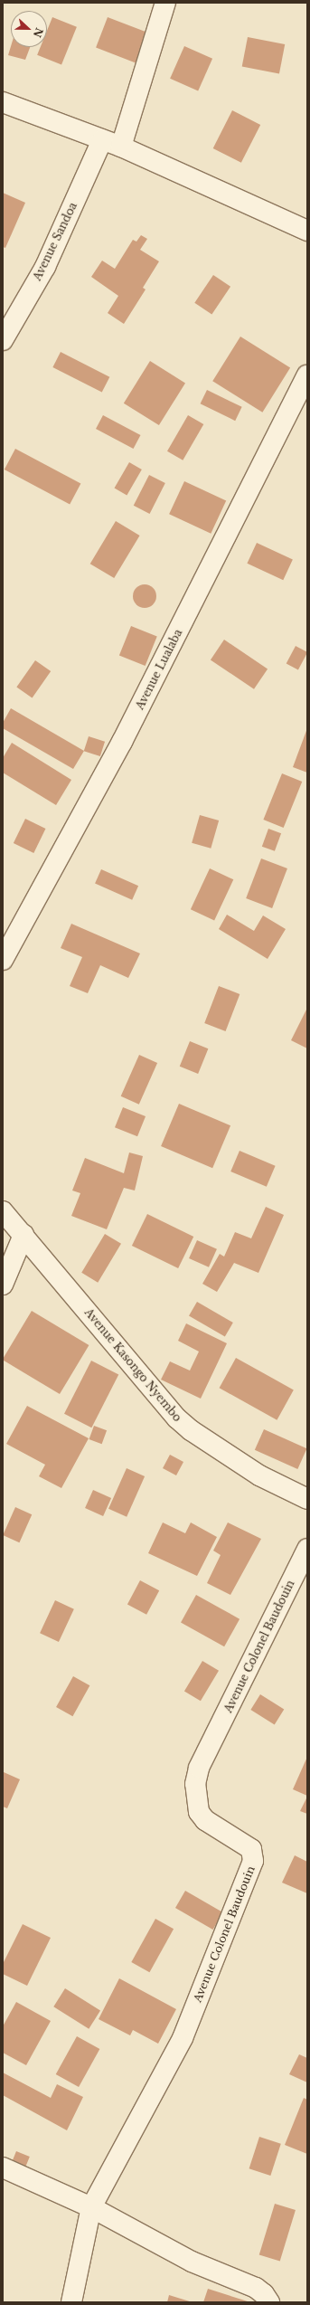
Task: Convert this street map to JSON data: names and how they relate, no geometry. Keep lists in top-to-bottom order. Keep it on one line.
{"streets":{"street":["Avenue Sandoa","Avenue Lualaba","Avenue Kasongo Nyembo","Avenue Colonel Baudouin"]},"north":"right"}
